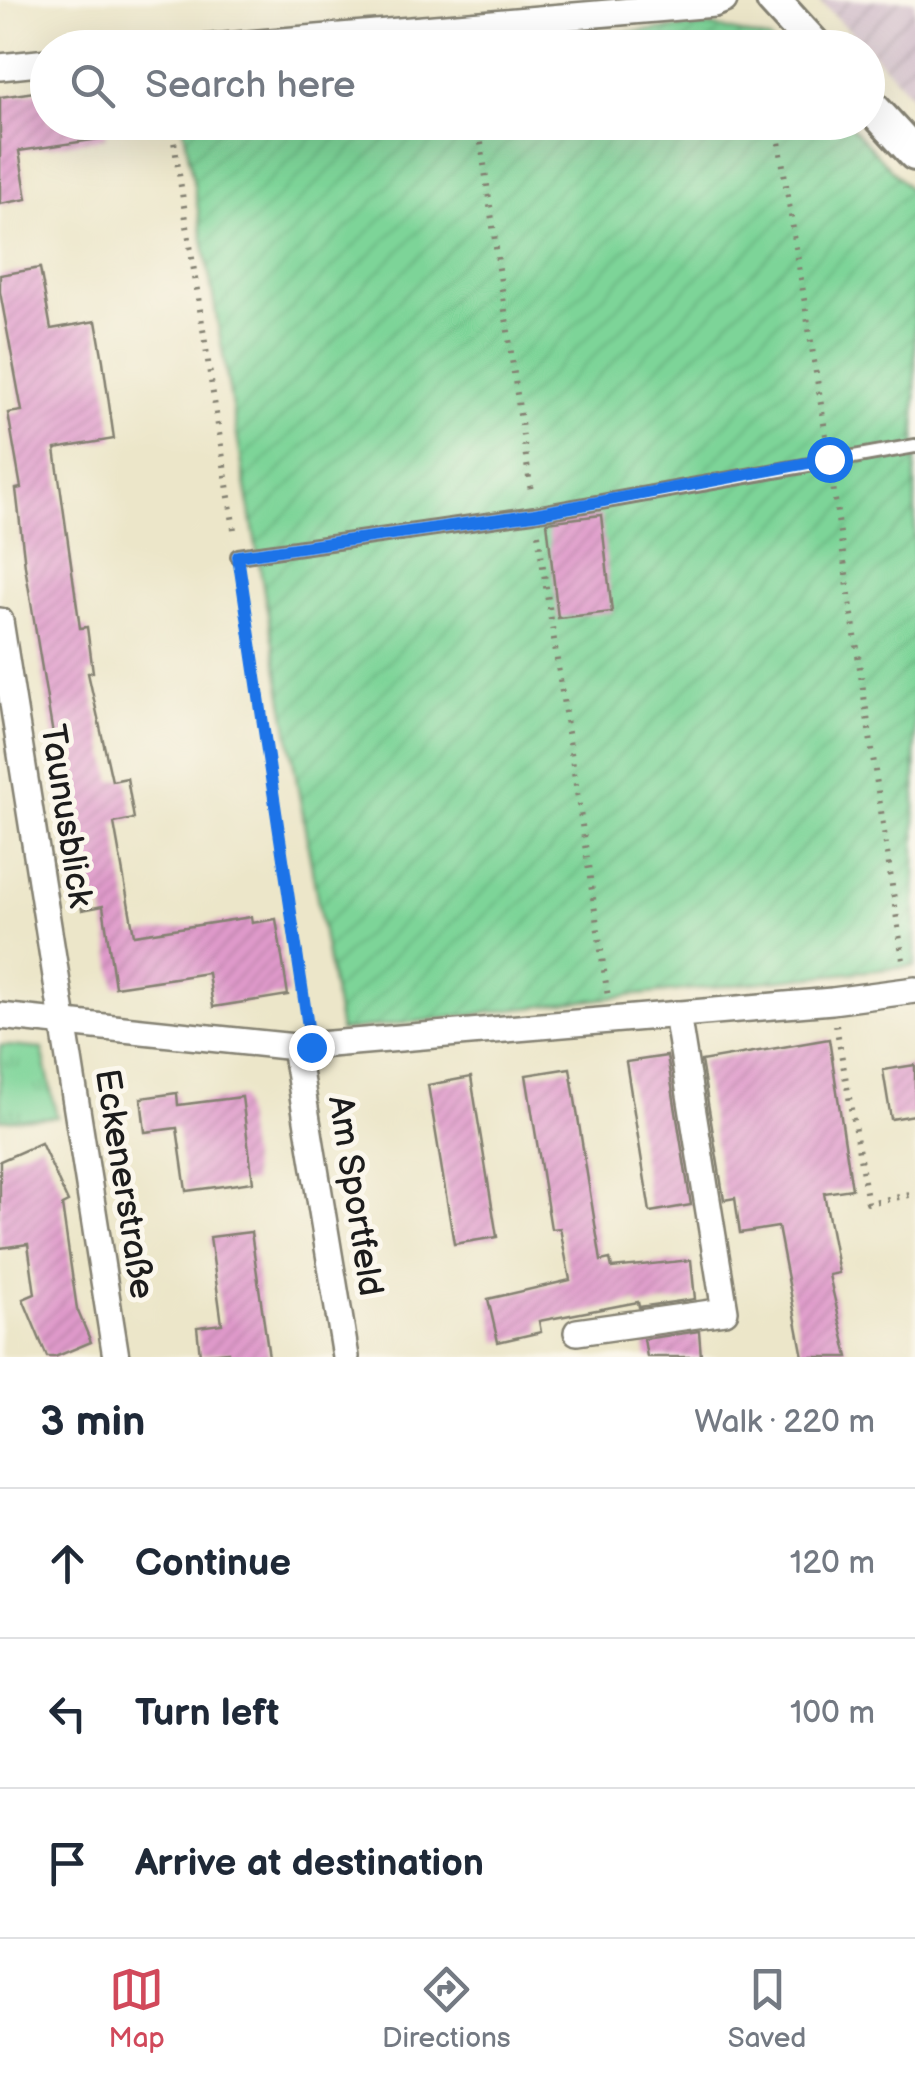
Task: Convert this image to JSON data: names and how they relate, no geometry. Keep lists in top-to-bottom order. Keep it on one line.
{"streets":{"street":["Taunusblick","Eckenerstraße","Am Sportfeld"]},"crossings":[["Taunusblick","Eckenerstraße"]],"page":{"search":"Search here","heading":["3 min","Walk · 220 m"],"list":[["Continue","120 m"],["Turn left","100 m"],"Arrive at destination"],"nav":["Map","Directions","Saved"]}}
